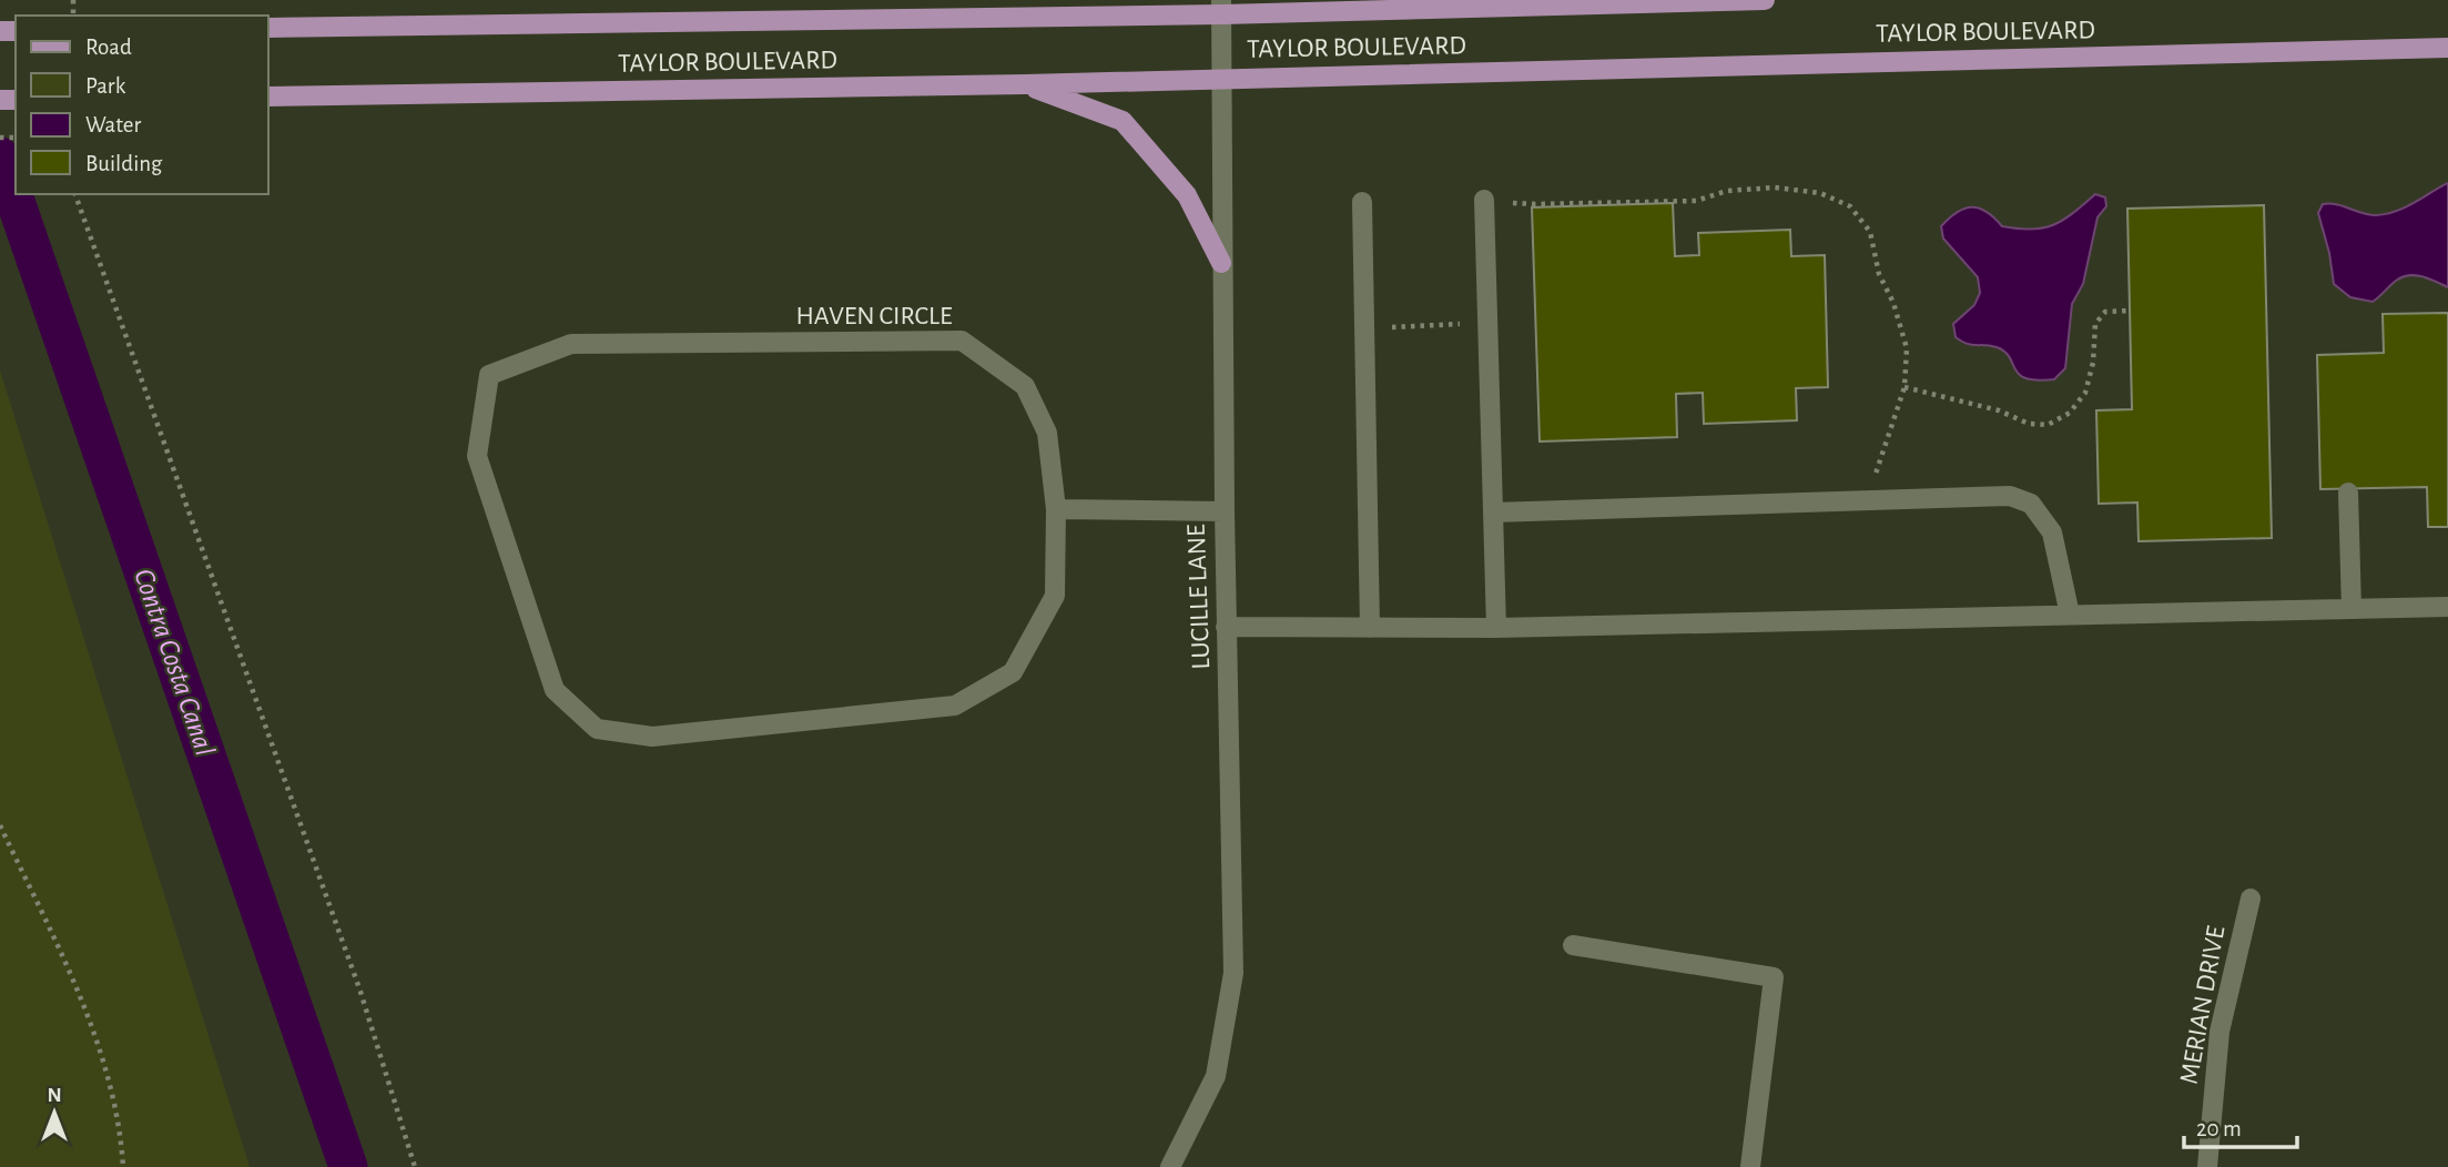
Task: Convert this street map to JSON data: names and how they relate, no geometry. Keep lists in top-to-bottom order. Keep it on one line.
{"streets":{"main road":["TAYLOR BOULEVARD"],"street":["HAVEN CIRCLE","LUCILLE LANE","MERIAN DRIVE"]},"crossings":[["TAYLOR BOULEVARD","LUCILLE LANE"]],"water":["Contra Costa Canal"],"legend":["Road","Park","Water","Building"],"scale_bar":"20 m","north":"top"}
